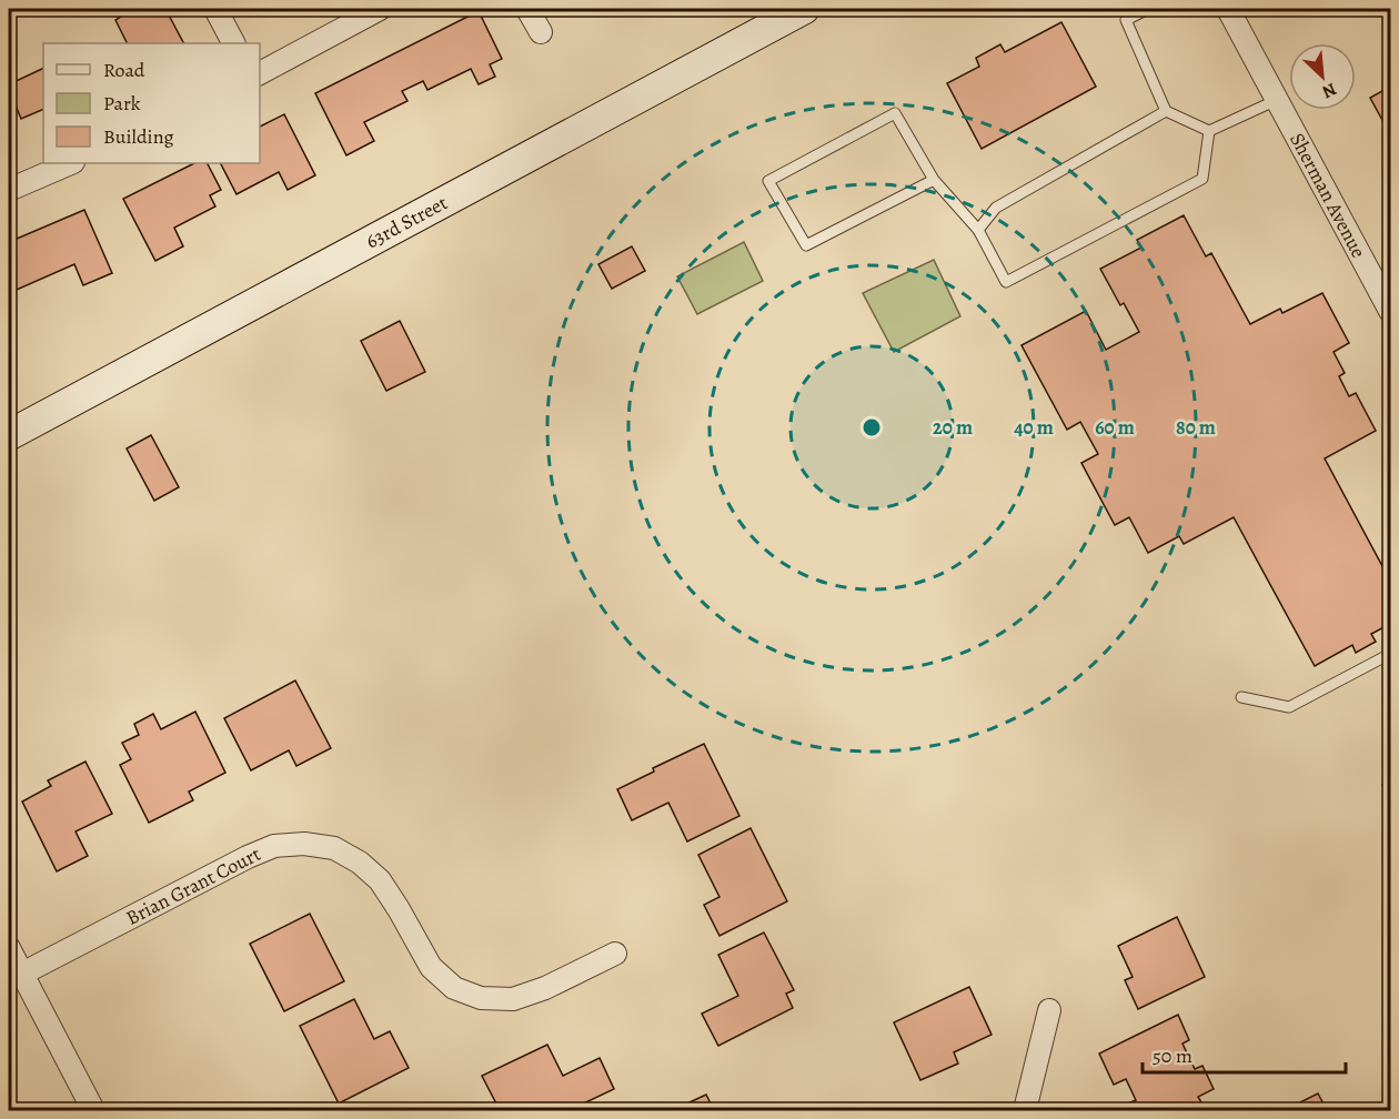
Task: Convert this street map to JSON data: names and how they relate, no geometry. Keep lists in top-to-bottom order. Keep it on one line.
{"streets":{"main road":["63rd Street"],"street":["Sherman Avenue","Brian Grant Court"]},"legend":["Road","Park","Building"],"scale_bar":"50 m","north":"bottom right","rings":["20 m","40 m","60 m","80 m"]}
